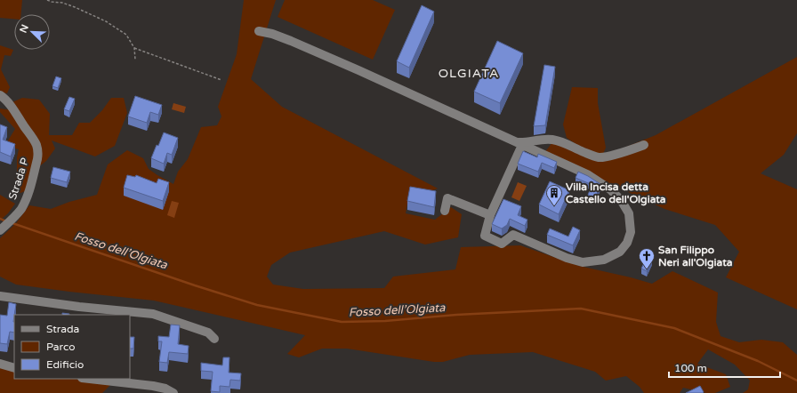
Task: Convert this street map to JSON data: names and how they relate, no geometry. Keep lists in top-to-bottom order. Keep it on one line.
{"streets":{"street":["Strada P"]},"districts":["OLGIATA"],"water":["Fosso dell’Olgiata"],"places":{"building":["Villa Incisa detta Castello dell'Olgiata"],"church":["San Filippo Neri all'Olgiata"]},"legend":["Strada","Parco","Edificio"],"scale_bar":"100 m","north":"top left"}
